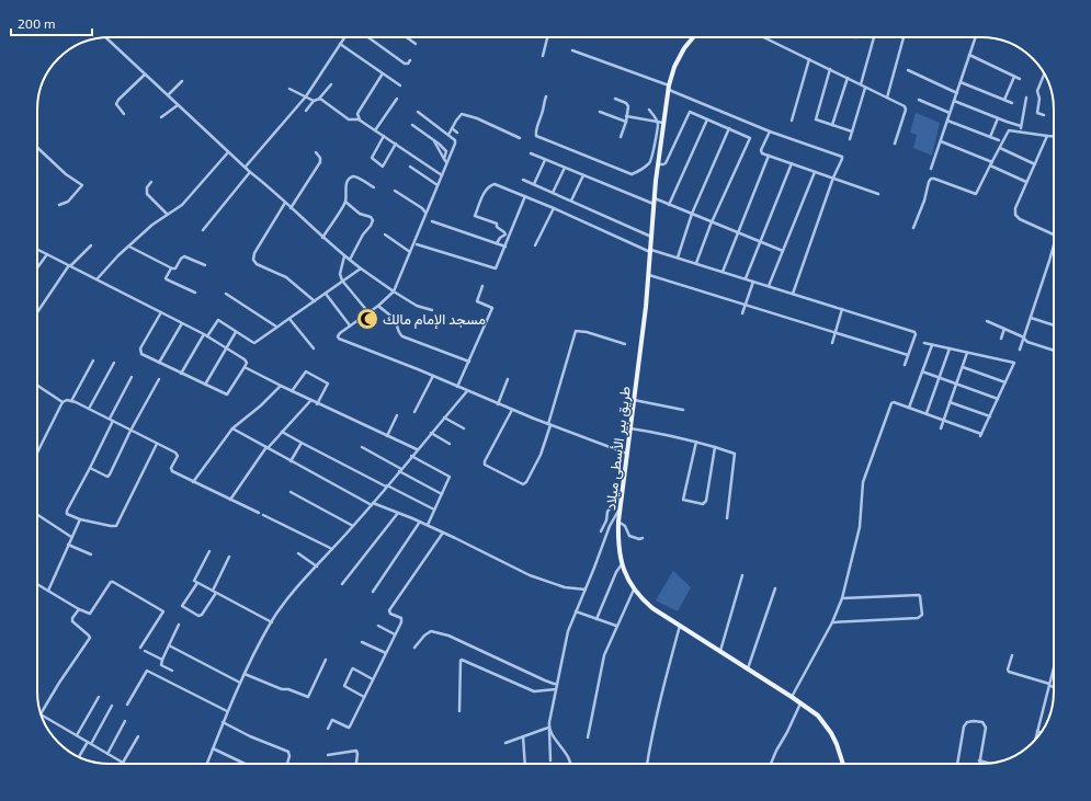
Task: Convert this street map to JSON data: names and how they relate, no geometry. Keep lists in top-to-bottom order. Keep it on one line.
{"streets":{"main road":["طريق بير الأسطى ميلاد"]},"places":{"mosque":["مسجد الإمام مالك"]},"scale_bar":"200 m"}
